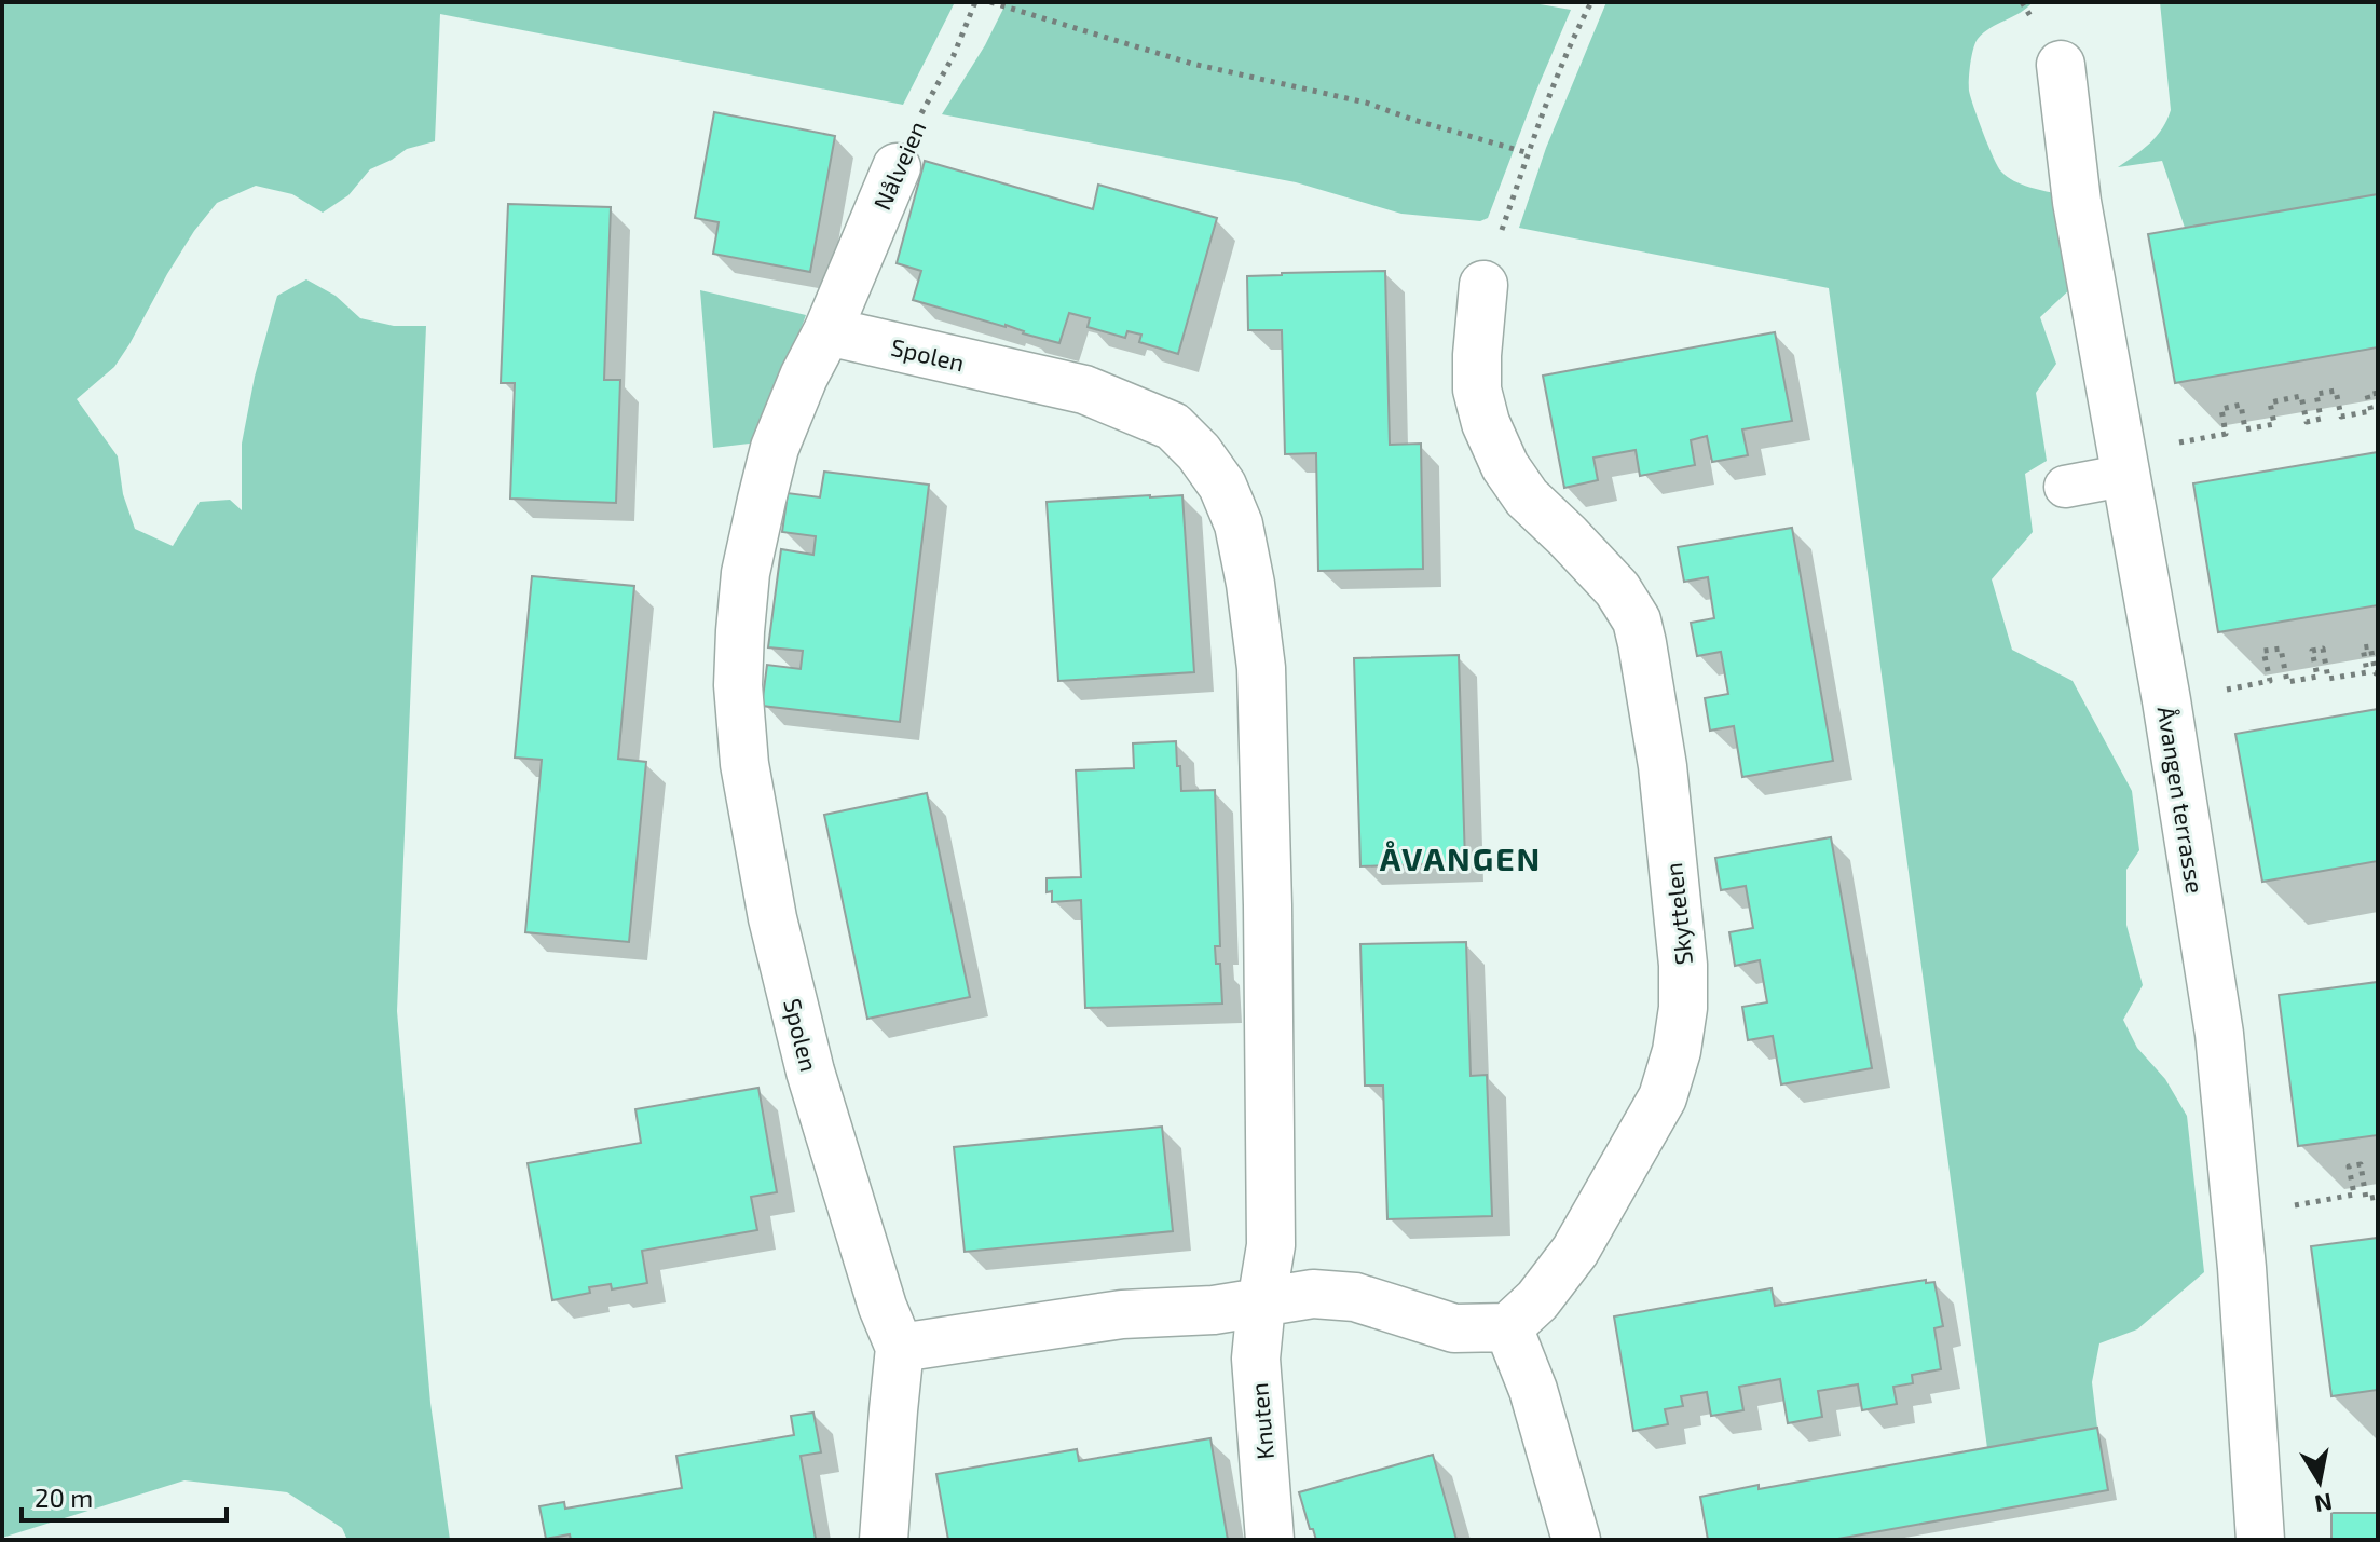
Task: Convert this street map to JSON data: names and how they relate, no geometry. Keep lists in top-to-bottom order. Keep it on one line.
{"streets":{"street":["Nålveien","Spolen","Åvangen terrasse","Skyttelen","Knuten"]},"crossings":[["Nålveien","Spolen"],["Spolen","Knuten"]],"districts":["ÅVANGEN"],"scale_bar":"20 m","north":"bottom"}
